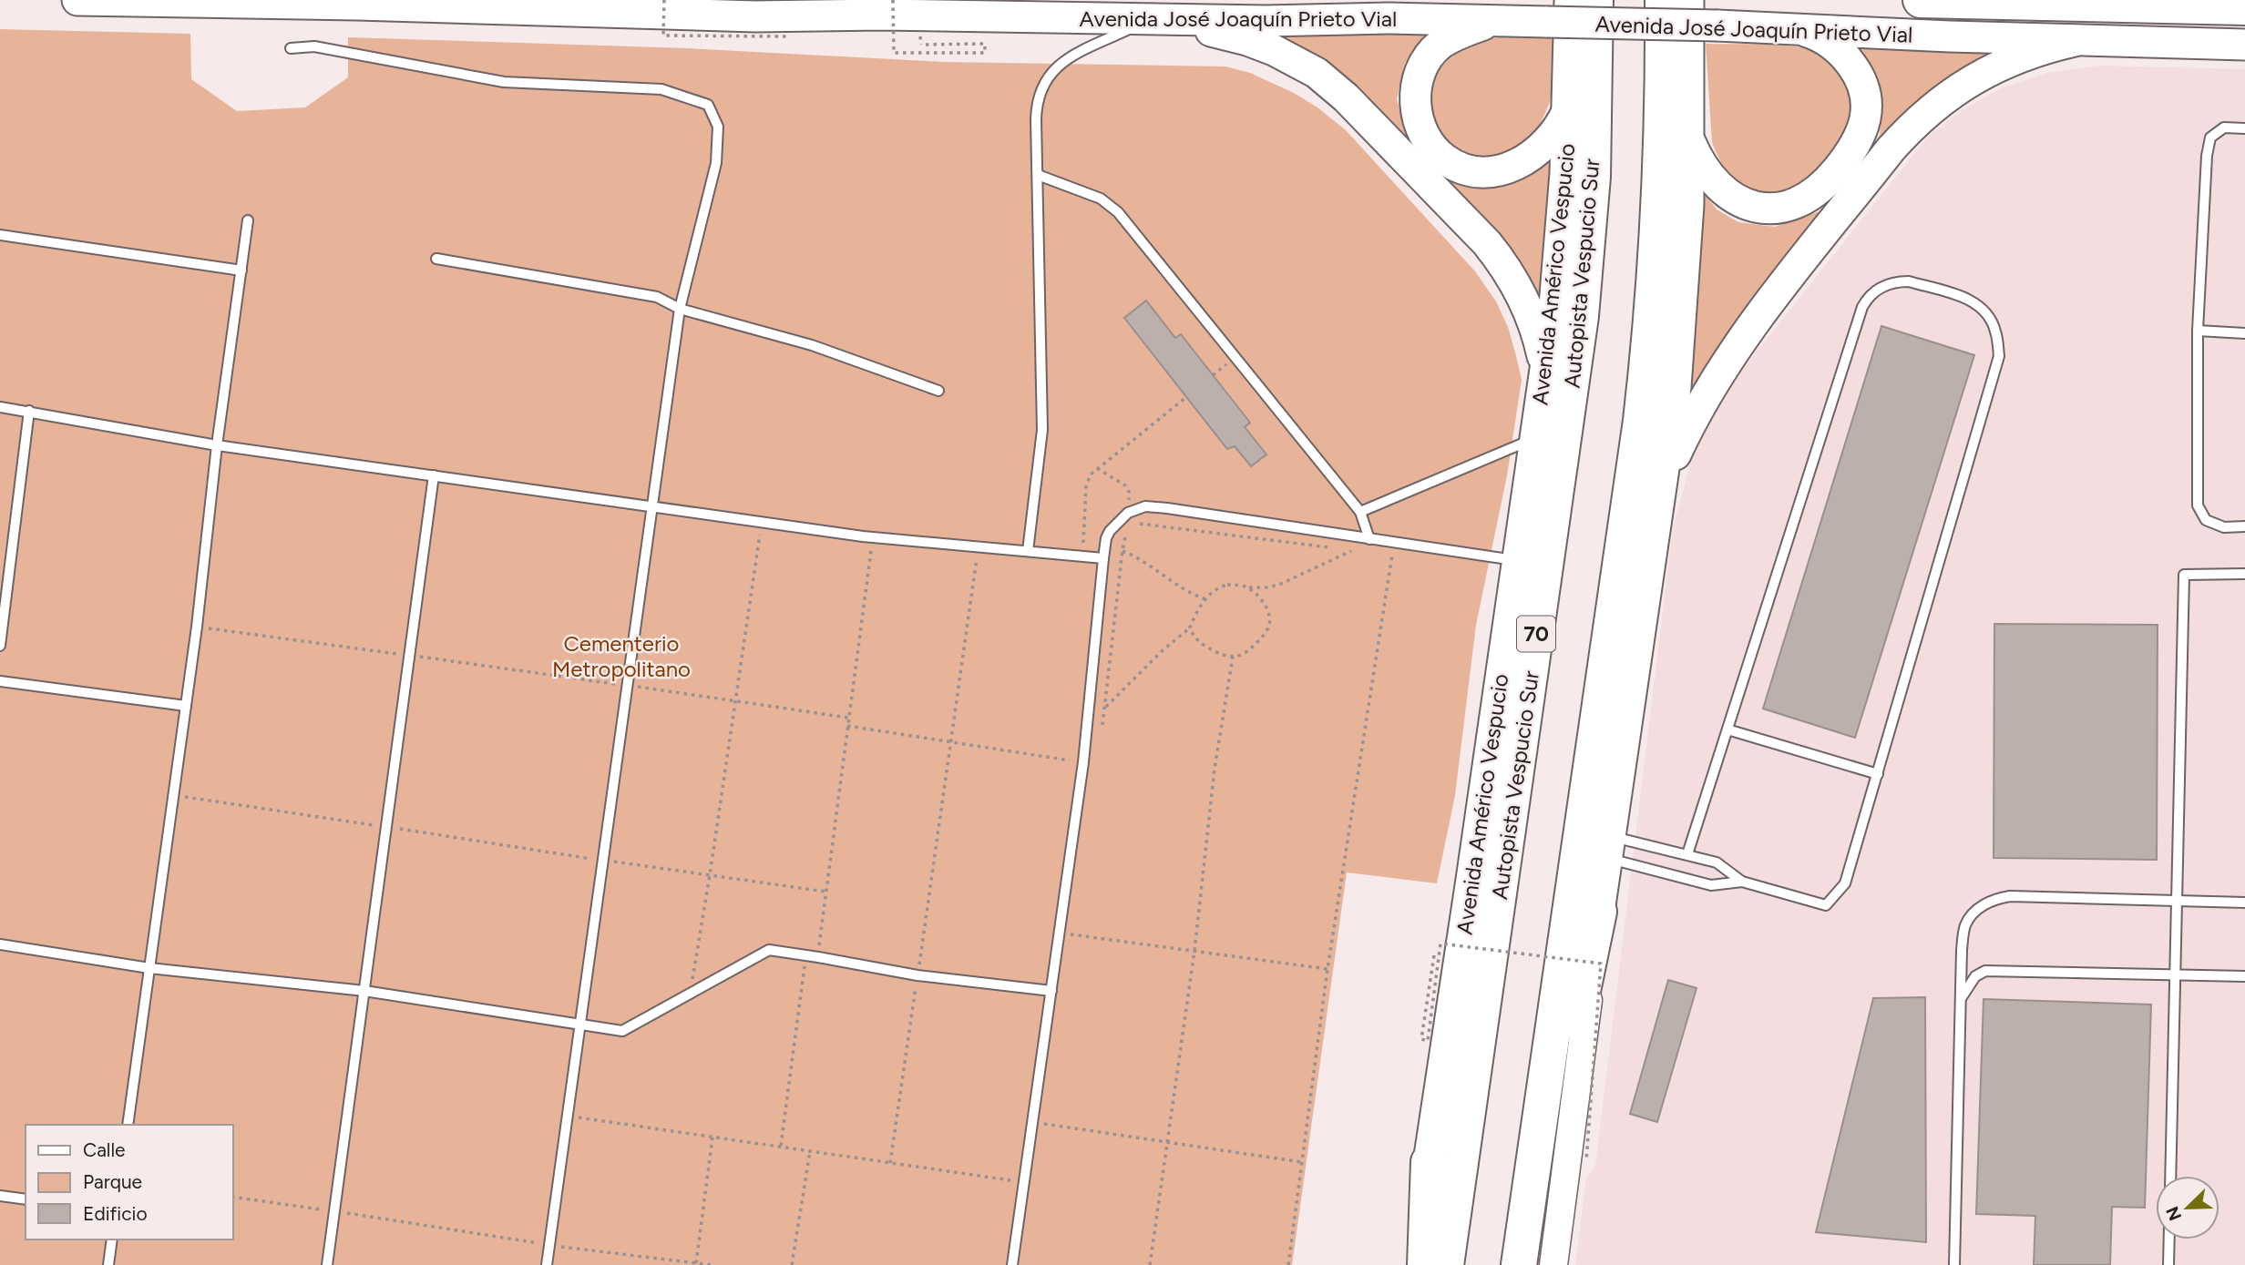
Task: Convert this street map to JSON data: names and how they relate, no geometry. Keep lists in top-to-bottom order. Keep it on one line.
{"streets":{"highway":["Autopista Vespucio Sur","70"],"main road":["Avenida José Joaquín Prieto Vial","Avenida Américo Vespucio"]},"parks":["Cementerio Metropolitano"],"legend":["Calle","Parque","Edificio"],"north":"bottom left"}
